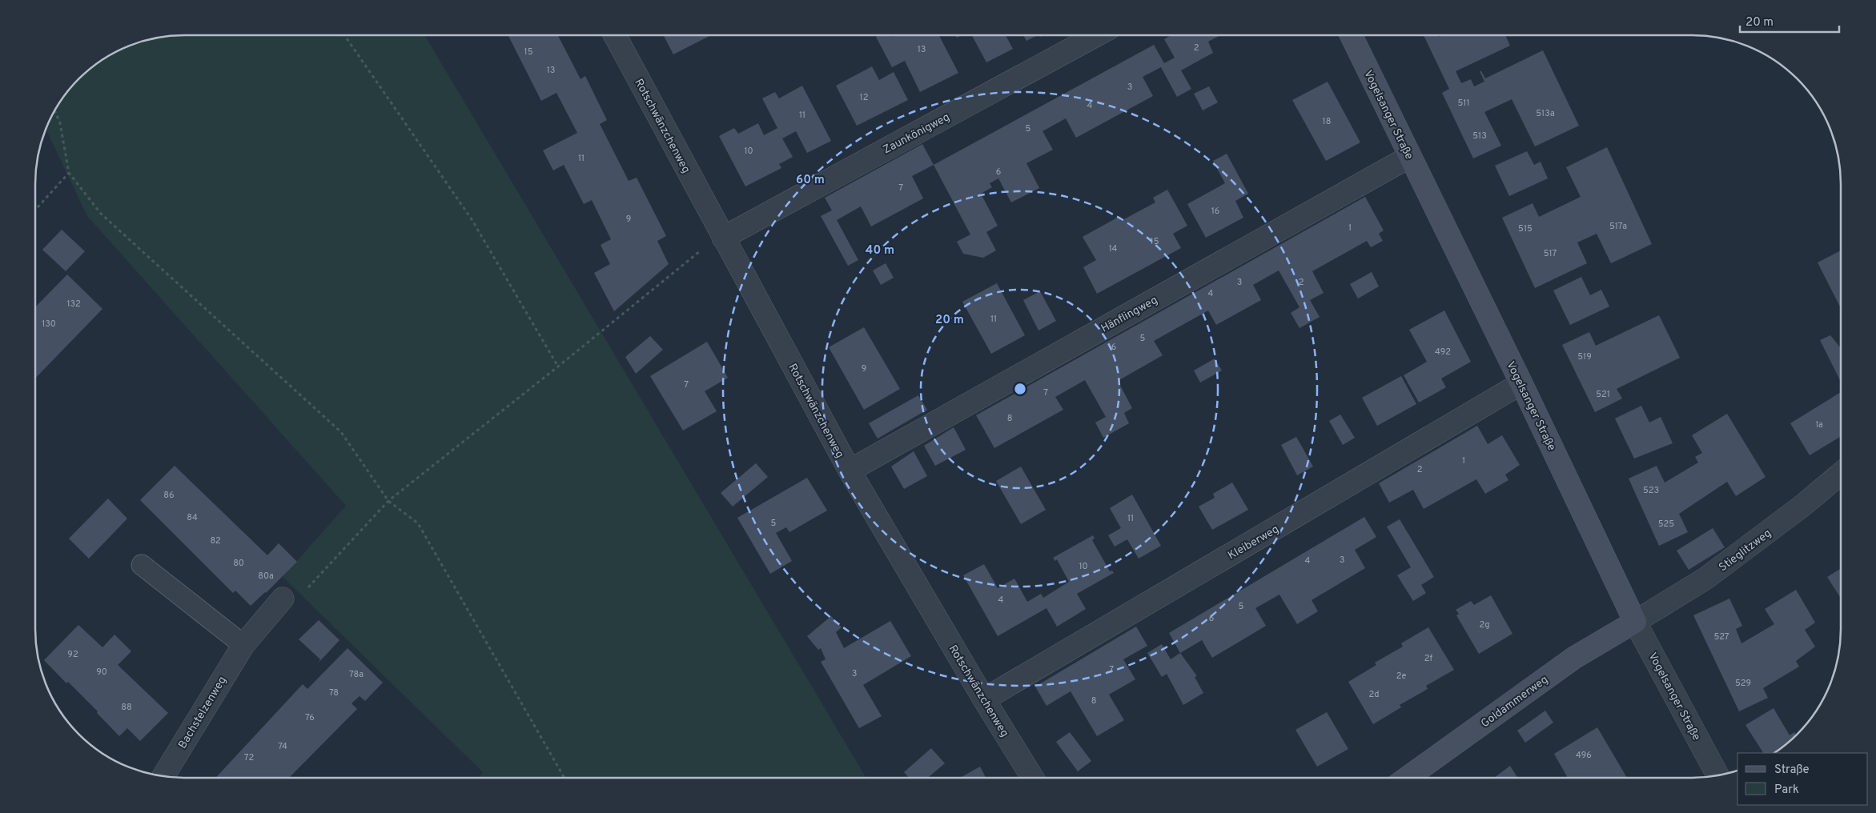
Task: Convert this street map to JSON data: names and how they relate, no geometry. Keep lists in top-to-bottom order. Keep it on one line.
{"streets":{"street":["Vogelsanger Straße","Rotschwänzchenweg","Zaunkönigweg","Hänflingweg","Kleiberweg","Stieglitzweg","Goldammerweg","Bachstelzenweg"]},"crossings":[["Vogelsanger Straße","Hänflingweg"],["Vogelsanger Straße","Kleiberweg"],["Vogelsanger Straße","Stieglitzweg"],["Vogelsanger Straße","Goldammerweg"],["Rotschwänzchenweg","Zaunkönigweg"],["Rotschwänzchenweg","Hänflingweg"],["Rotschwänzchenweg","Kleiberweg"],["Stieglitzweg","Goldammerweg"]],"house_numbers":["2","13","15","13","3","12","511","4","513a","11","18","5","513","10","11","6","7","16","9","517a","1","515","15","14","517","3","2","4","132","11","130","5","6","492","519","9","7","7","521","8","1a","1","2","523","86","84","11","5","525","82","3","4","80","10","80a","4","5","6","2g","527","92","2f","7","90","3","78a","2e","529","78","2d","8","88","76","74","496","72"],"legend":["Straße","Park"],"scale_bar":"20 m","rings":["60 m","40 m","20 m"]}
